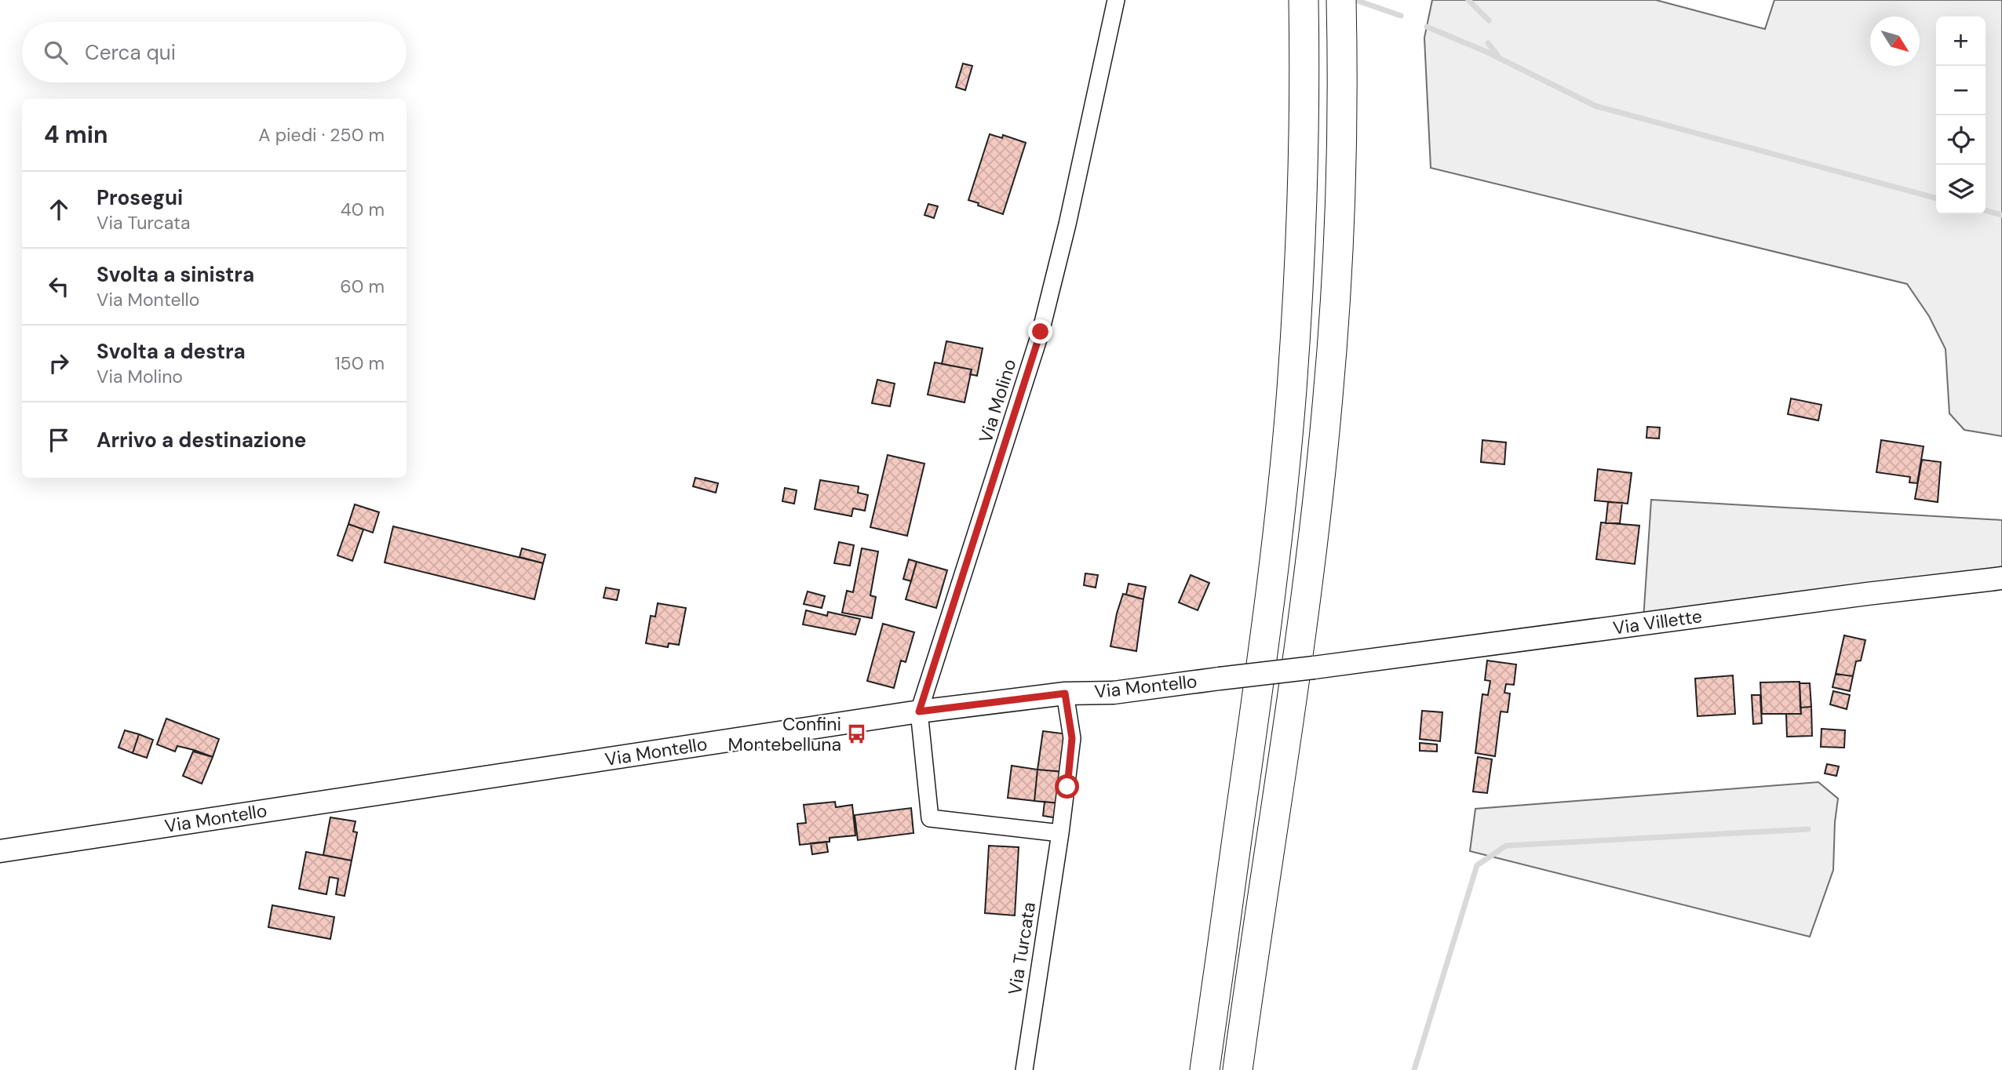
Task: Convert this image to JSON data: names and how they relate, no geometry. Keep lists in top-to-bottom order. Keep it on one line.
{"streets":{"street":["Via Molino","Via Villette","Via Montello","Via Turcata"]},"crossings":[["Via Molino","Via Montello"],["Via Villette","Via Montello"],["Via Montello","Via Turcata"]],"places":{"bus stop":["Confini Montebelluna"]},"north":"bottom right","page":{"map_buttons":["+","−"],"search":"Cerca qui","heading":["4 min","A piedi · 250 m"],"list":[["Prosegui","Via Turcata","40 m"],["Svolta a sinistra","Via Montello","60 m"],["Svolta a destra","Via Molino","150 m"],"Arrivo a destinazione"]}}
